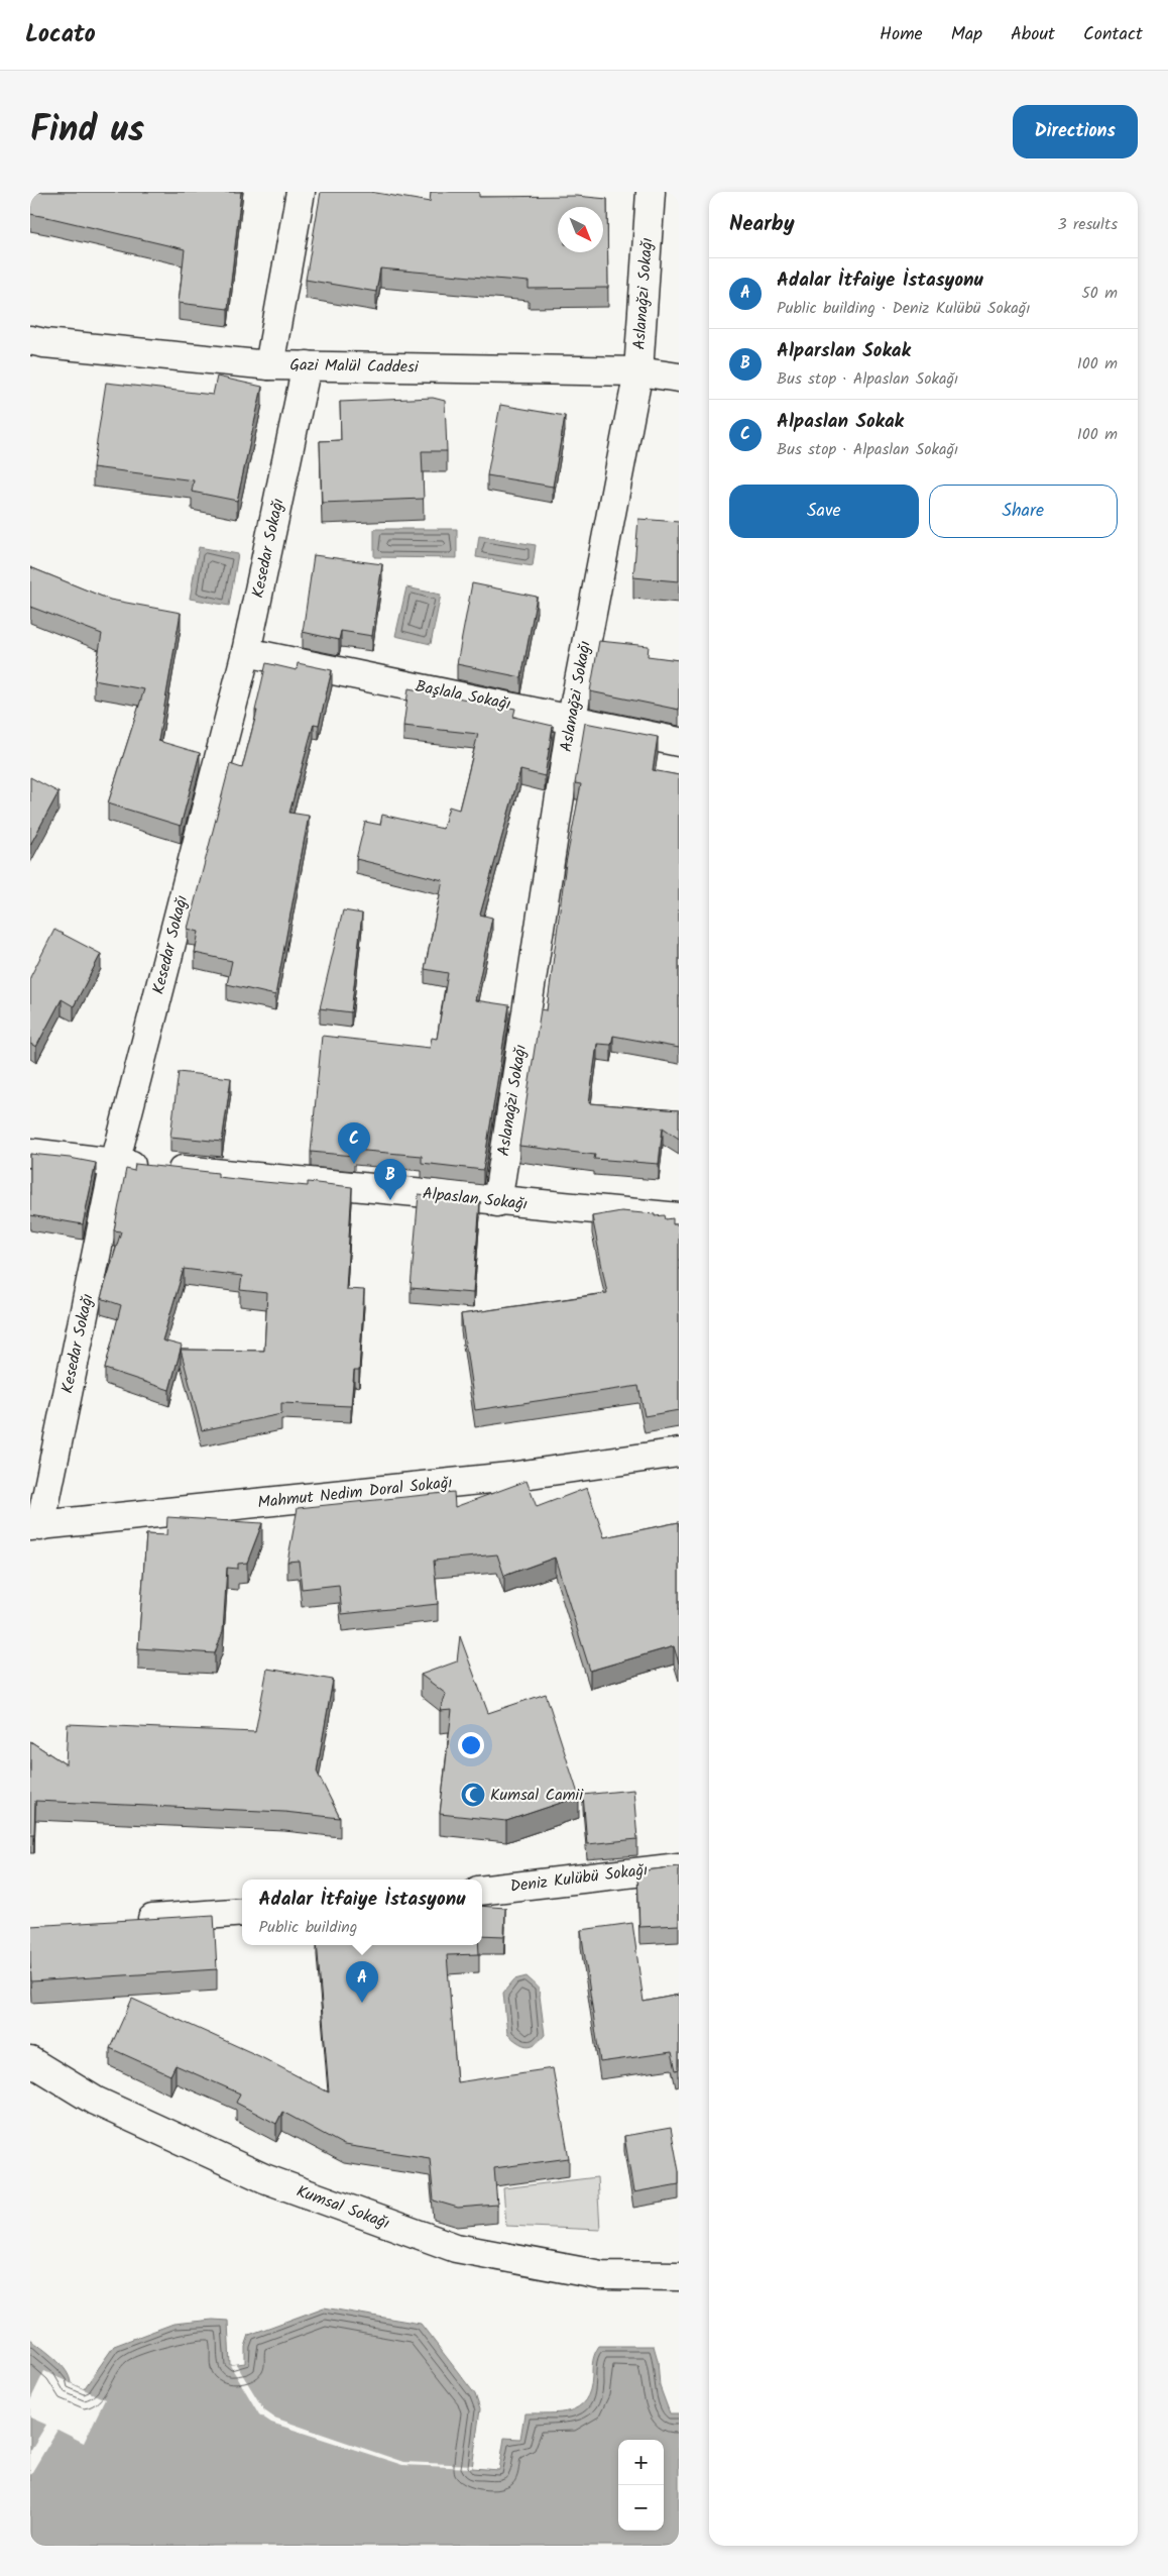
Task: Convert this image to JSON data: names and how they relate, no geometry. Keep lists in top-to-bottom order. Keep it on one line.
{"streets":{"street":["Aslanağzi Sokağı","Gazi Malül Caddesi","Kesedar Sokağı","Başlala Sokağı","Alpaslan Sokağı","Mahmut Nedim Doral Sokağı","Deniz Kulübü Sokağı","Kumsal Sokağı"]},"crossings":[["Aslanağzi Sokağı","Gazi Malül Caddesi"],["Aslanağzi Sokağı","Başlala Sokağı"],["Aslanağzi Sokağı","Alpaslan Sokağı"],["Gazi Malül Caddesi","Kesedar Sokağı"],["Kesedar Sokağı","Başlala Sokağı"],["Kesedar Sokağı","Alpaslan Sokağı"],["Kesedar Sokağı","Mahmut Nedim Doral Sokağı"]],"places":{"mosque":["Kumsal Camii"]},"north":"bottom right","page":{"header":"Locato","nav":["Home","Map","About","Contact"],"title":"Find us","buttons":["Directions",["Save","Share"]],"heading":["Nearby","3 results"],"list":[{"mark":"A","name":"Adalar İtfaiye İstasyonu","note":"Public building · Deniz Kulübü Sokağı","value":"50 m"},{"mark":"B","name":"Alparslan Sokak","note":"Bus stop · Alpaslan Sokağı","value":"100 m"},{"mark":"C","name":"Alpaslan Sokak","note":"Bus stop · Alpaslan Sokağı","value":"100 m"}],"pins":["C","B","A"],"popup":["Adalar İtfaiye İstasyonu","Public building"],"map_buttons":["+","−"]}}
